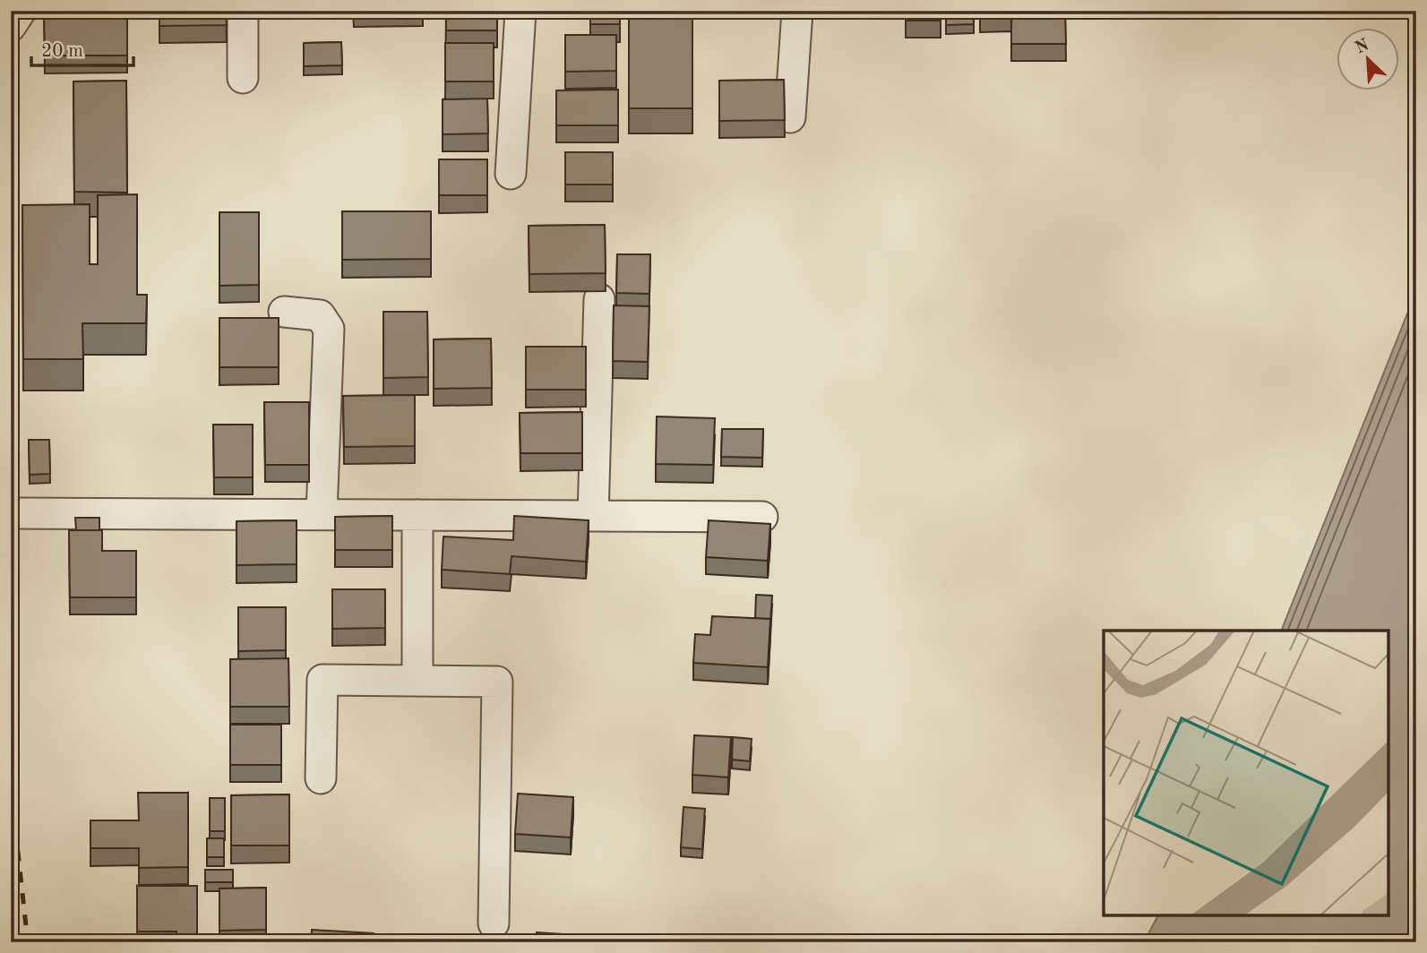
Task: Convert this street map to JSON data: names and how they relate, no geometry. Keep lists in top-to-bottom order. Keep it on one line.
{"scale_bar":"20 m","north":"top left"}
